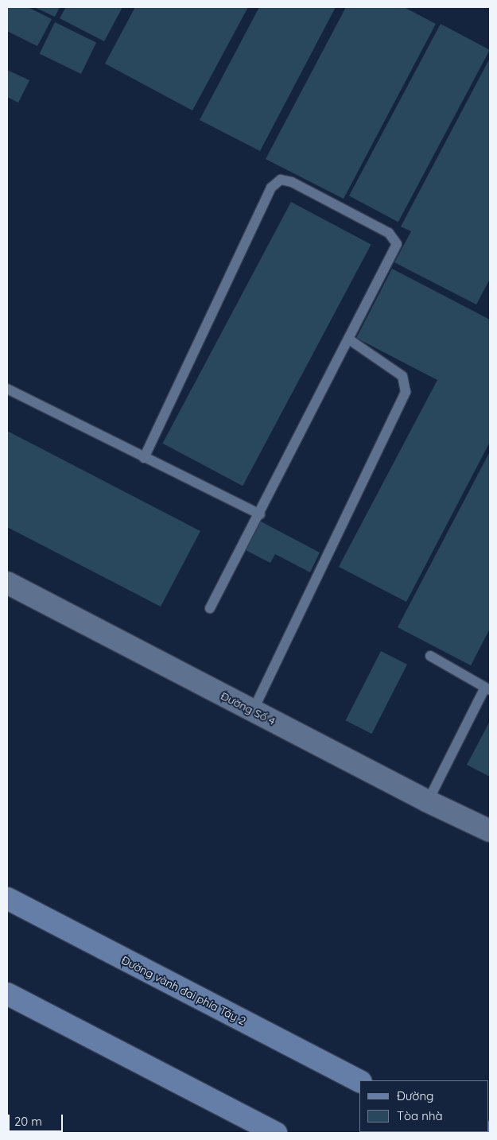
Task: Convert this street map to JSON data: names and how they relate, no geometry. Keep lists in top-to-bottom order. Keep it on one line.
{"streets":{"main road":["Đường vành đai phía Tây 2"],"street":["Đường Số 4"]},"legend":["Đường","Tòa nhà"],"scale_bar":"20 m"}
